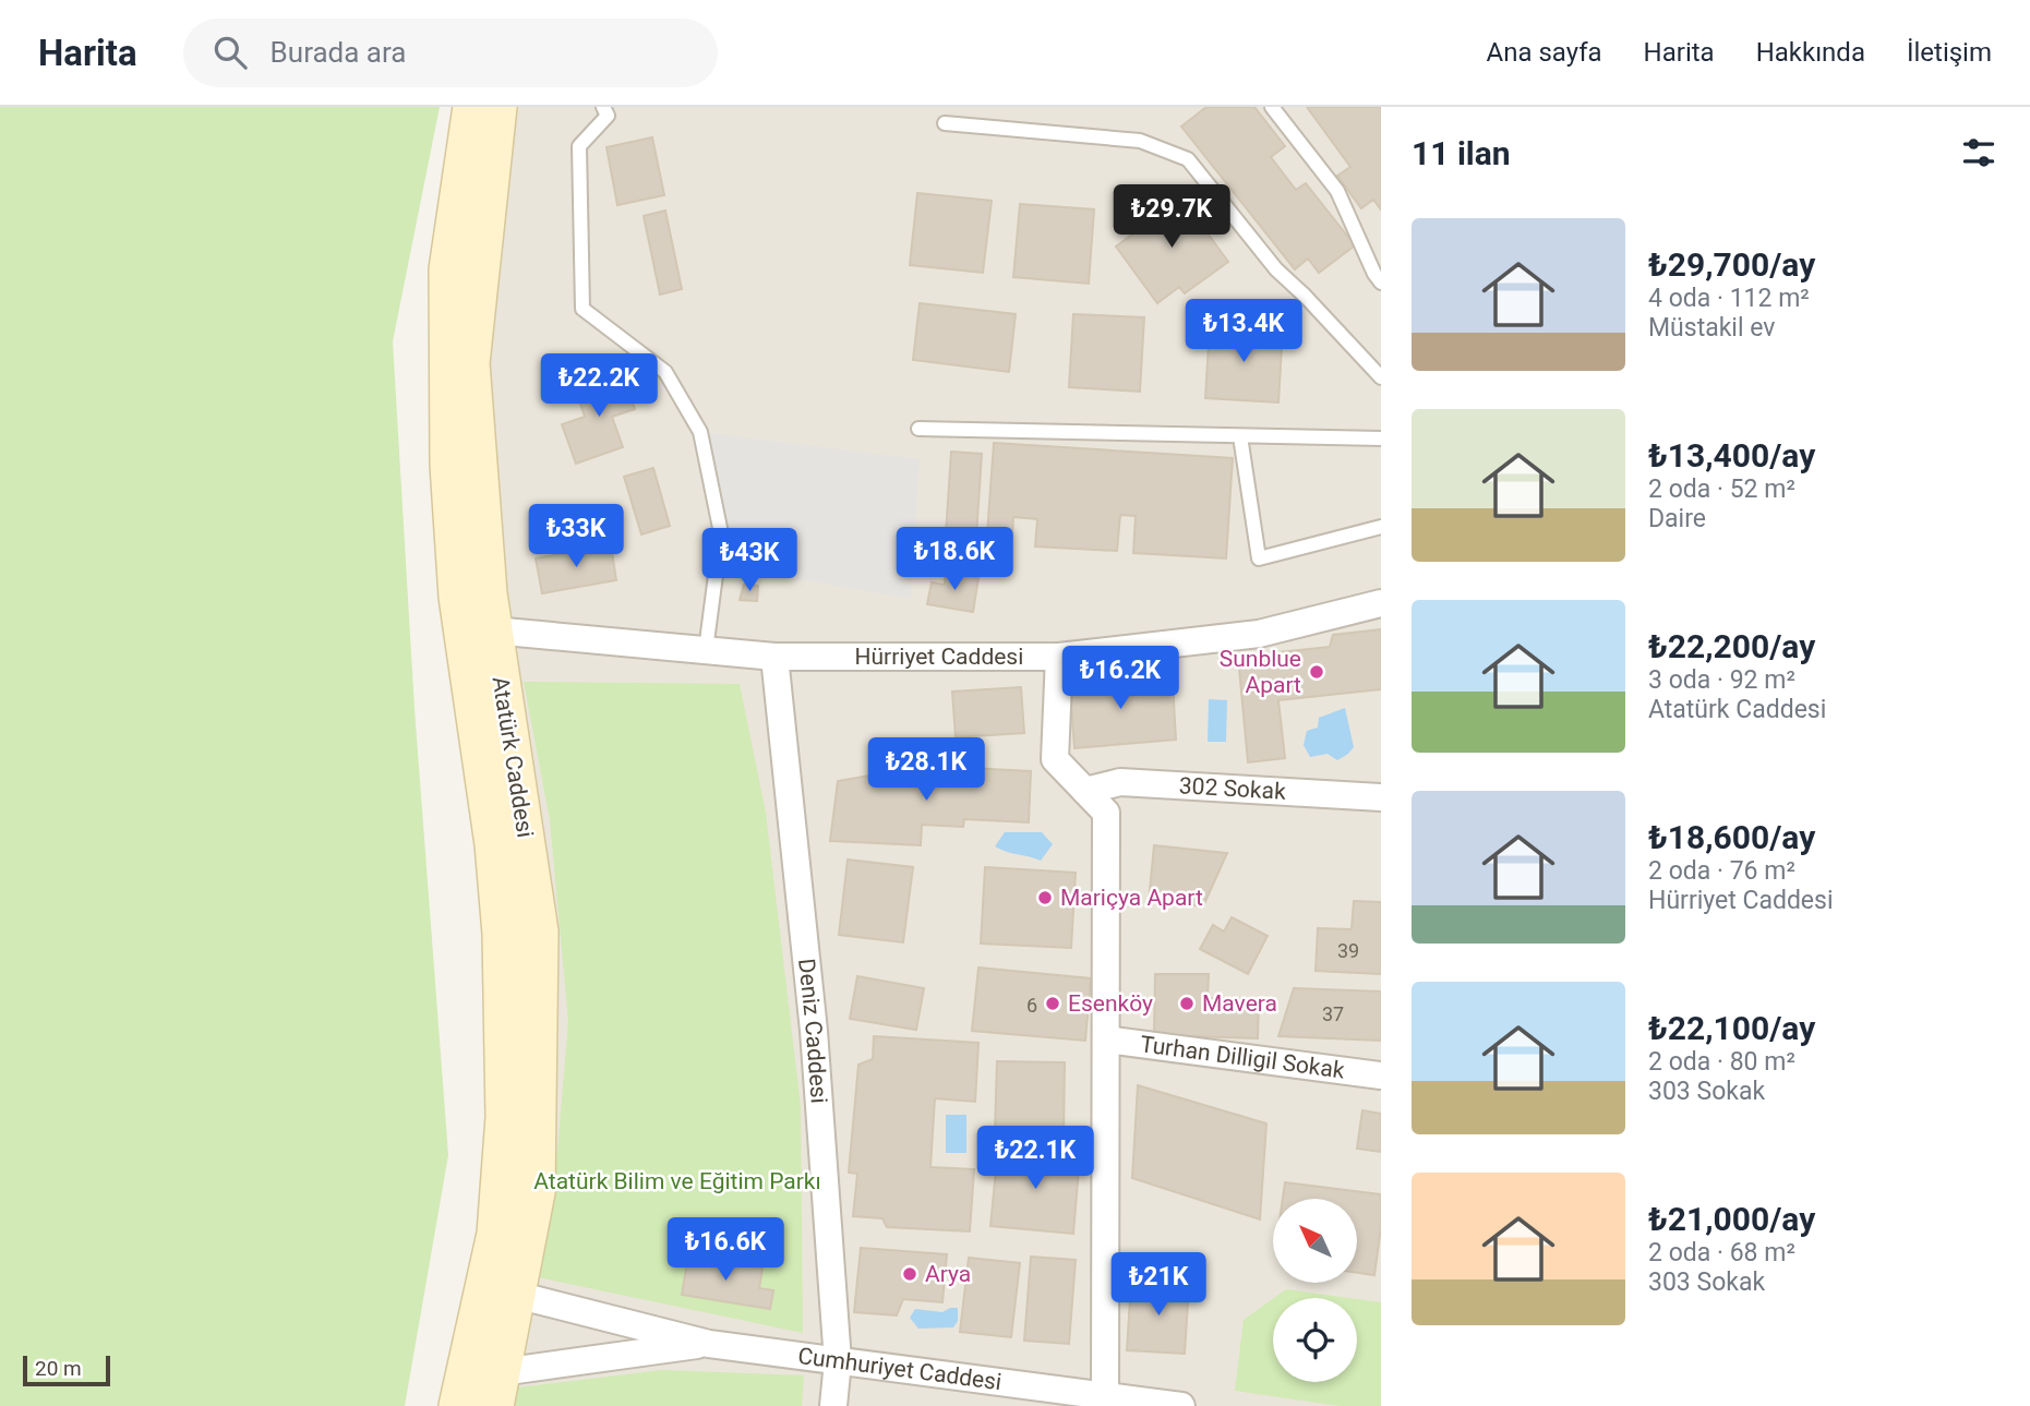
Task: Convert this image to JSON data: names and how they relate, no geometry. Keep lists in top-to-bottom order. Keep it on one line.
{"streets":{"street":["Hürriyet Caddesi","Atatürk Caddesi","302 Sokak","Deniz Caddesi","Turhan Dilligil Sokak","Cumhuriyet Caddesi"]},"crossings":[["Hürriyet Caddesi","Atatürk Caddesi"],["Hürriyet Caddesi","Deniz Caddesi"],["Atatürk Caddesi","Cumhuriyet Caddesi"],["Deniz Caddesi","Cumhuriyet Caddesi"]],"parks":["Atatürk Bilim ve Eğitim Parkı"],"places":["Sunblue Apart","Mariçya Apart","Esenköy","Mavera","Arya"],"house_numbers":["39","6","37"],"scale_bar":"20 m","north":"top left","page":{"header":"Harita","search":"Burada ara","nav":["Ana sayfa","Harita","Hakkında","İletişim"],"heading":"11 ilan","price":["₺29.7K","₺13.4K","₺22.2K","₺33K","₺18.6K","₺43K","₺16.2K","₺28.1K","₺22.1K","₺16.6K","₺21K"],"list":[{"name":"₺29,700/ay","note":"4 oda · 112 m² · Müstakil ev"},{"name":"₺13,400/ay","note":"2 oda · 52 m² · Daire"},{"name":"₺22,200/ay","note":"3 oda · 92 m² · Atatürk Caddesi"},{"name":"₺18,600/ay","note":"2 oda · 76 m² · Hürriyet Caddesi"},{"name":"₺22,100/ay","note":"2 oda · 80 m² · 303 Sokak"},{"name":"₺21,000/ay","note":"2 oda · 68 m² · 303 Sokak"}],"scale":"20 m"}}
